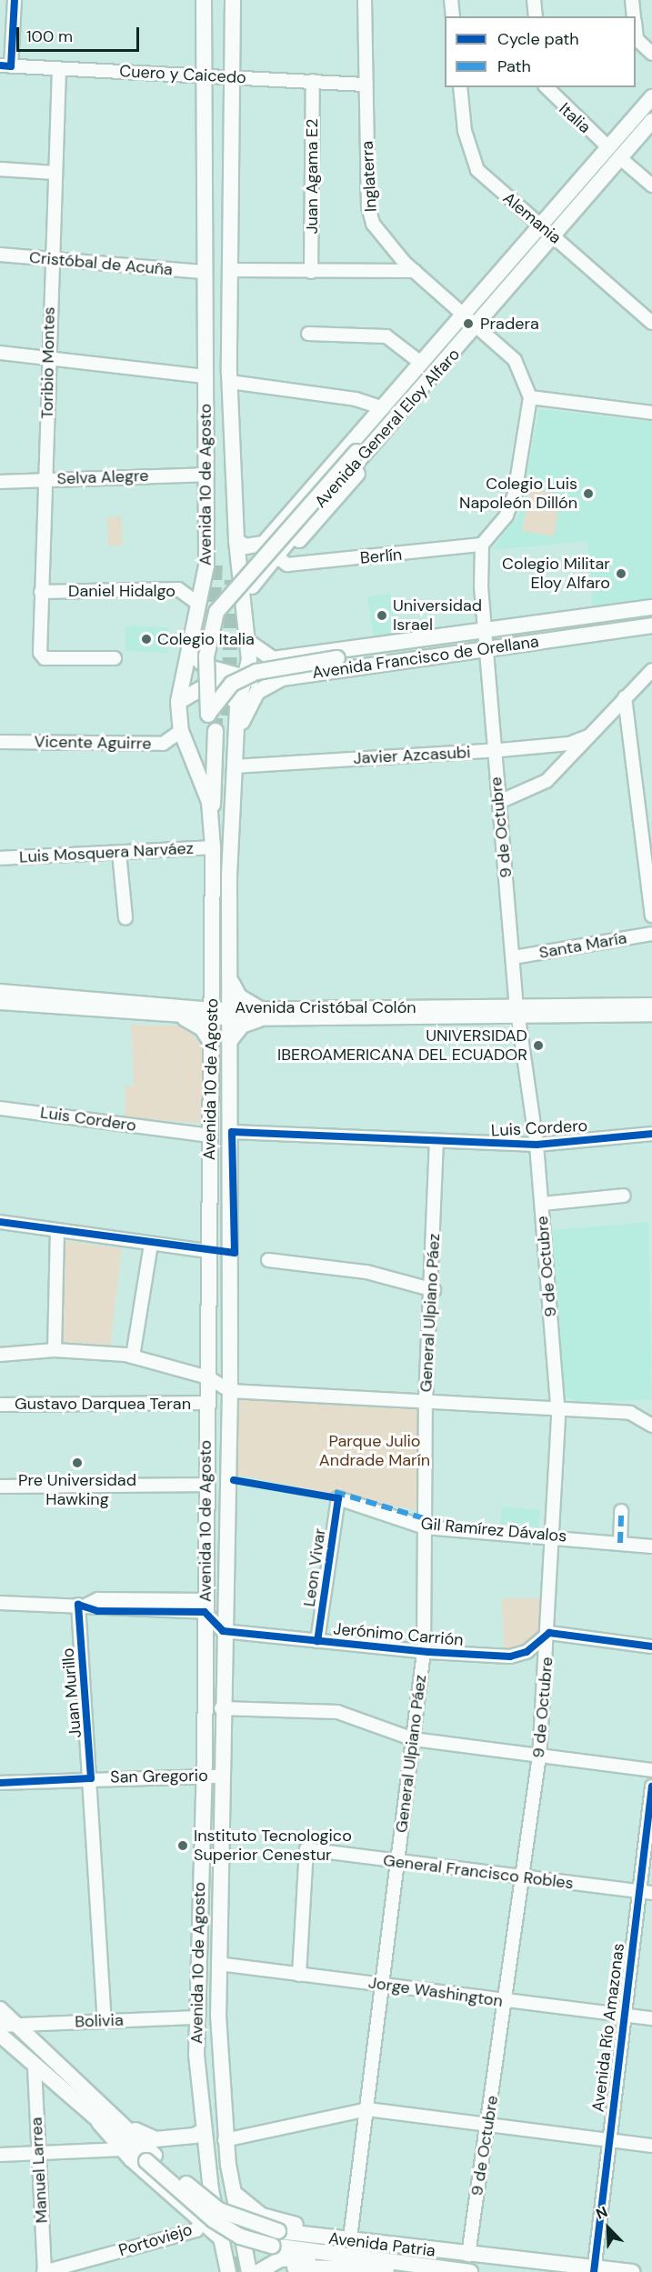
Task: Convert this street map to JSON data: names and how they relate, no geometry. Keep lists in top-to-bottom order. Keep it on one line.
{"streets":{"main road":["Avenida General Eloy Alfaro","Avenida 10 de Agosto","Avenida Francisco de Orellana","Avenida Patria"],"street":["Cuero y Caicedo","Italia","Juan Agama E2","Inglaterra","Alemania","Cristóbal de Acuña","Toribio Montes","Selva Alegre","Berlín","Daniel Hidalgo","Vicente Aguirre","Javier Azcasubi","9 de Octubre","Luis Mosquera Narváez","Santa María","Avenida Cristóbal Colón","Luis Cordero","General Ulpiano Páez","Gustavo Darquea Teran","Gil Ramírez Dávalos","Leon Vivar","Jerónimo Carrión","Juan Murillo","San Gregorio","General Francisco Robles","Jorge Washington","Bolivia","Avenida Río Amazonas","Manuel Larrea","Portoviejo"]},"crossings":[["Cuero y Caicedo","Juan Agama E2"],["Cuero y Caicedo","Inglaterra"],["Cuero y Caicedo","Toribio Montes"],["Cuero y Caicedo","Avenida 10 de Agosto"],["Italia","Avenida General Eloy Alfaro"],["Inglaterra","Avenida General Eloy Alfaro"],["Alemania","Avenida General Eloy Alfaro"],["Cristóbal de Acuña","Toribio Montes"],["Cristóbal de Acuña","Avenida 10 de Agosto"],["Toribio Montes","Selva Alegre"],["Toribio Montes","Daniel Hidalgo"],["Selva Alegre","Avenida 10 de Agosto"],["Avenida 10 de Agosto","Daniel Hidalgo"],["Avenida 10 de Agosto","Avenida Francisco de Orellana"],["Avenida 10 de Agosto","Vicente Aguirre"],["Avenida 10 de Agosto","Javier Azcasubi"],["Avenida 10 de Agosto","Luis Mosquera Narváez"],["Avenida 10 de Agosto","Avenida Cristóbal Colón"],["Avenida 10 de Agosto","Luis Cordero"],["Avenida 10 de Agosto","Gustavo Darquea Teran"],["Avenida 10 de Agosto","Jerónimo Carrión"],["Avenida 10 de Agosto","San Gregorio"],["Avenida 10 de Agosto","Jorge Washington"],["Avenida 10 de Agosto","Bolivia"],["Berlín","9 de Octubre"],["Avenida Francisco de Orellana","9 de Octubre"],["Javier Azcasubi","9 de Octubre"],["9 de Octubre","Santa María"],["9 de Octubre","Avenida Cristóbal Colón"],["9 de Octubre","Luis Cordero"],["9 de Octubre","Gil Ramírez Dávalos"],["9 de Octubre","Jerónimo Carrión"],["9 de Octubre","General Francisco Robles"],["9 de Octubre","Jorge Washington"],["9 de Octubre","Avenida Patria"],["Luis Cordero","General Ulpiano Páez"],["General Ulpiano Páez","Gil Ramírez Dávalos"],["General Ulpiano Páez","Jerónimo Carrión"],["General Ulpiano Páez","General Francisco Robles"],["General Ulpiano Páez","Jorge Washington"],["Gil Ramírez Dávalos","Leon Vivar"],["Leon Vivar","Jerónimo Carrión"],["Juan Murillo","San Gregorio"],["Juan Murillo","Bolivia"],["General Francisco Robles","Jorge Washington"],["General Francisco Robles","Avenida Río Amazonas"],["Jorge Washington","Avenida Río Amazonas"],["Avenida Río Amazonas","Avenida Patria"],["Manuel Larrea","Portoviejo"]],"parks":["Parque Julio Andrade Marín"],"places":["Pradera","Colegio Luis Napoleón Dillón","Colegio Militar Eloy Alfaro","Universidad Israel","Colegio Italia","UNIVERSIDAD IBEROAMERICANA DEL ECUADOR","Pre Universidad Hawking","Instituto Tecnologico Superior Cenestur"],"legend":["Cycle path","Path"],"scale_bar":"100 m","north":"top left"}
